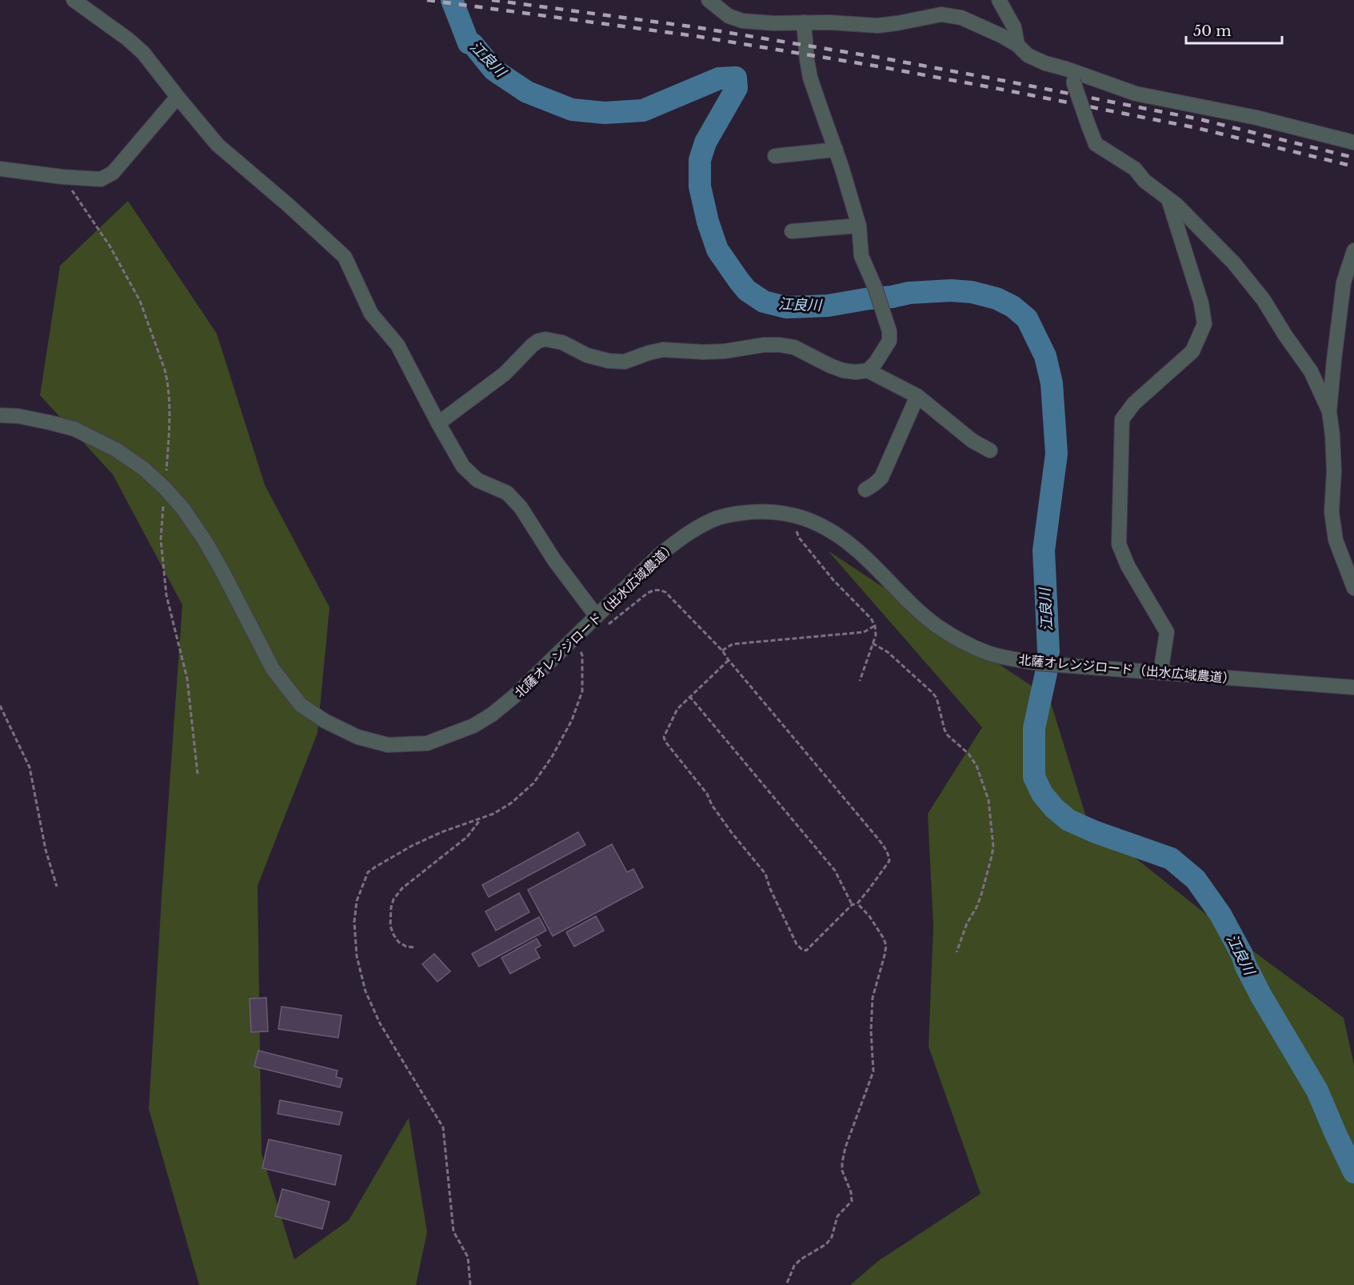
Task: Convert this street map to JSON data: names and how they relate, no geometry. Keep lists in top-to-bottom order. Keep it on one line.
{"streets":{"street":["北薩オレンジロード（出水広域農道）"]},"water":["江良川"],"scale_bar":"50 m"}
